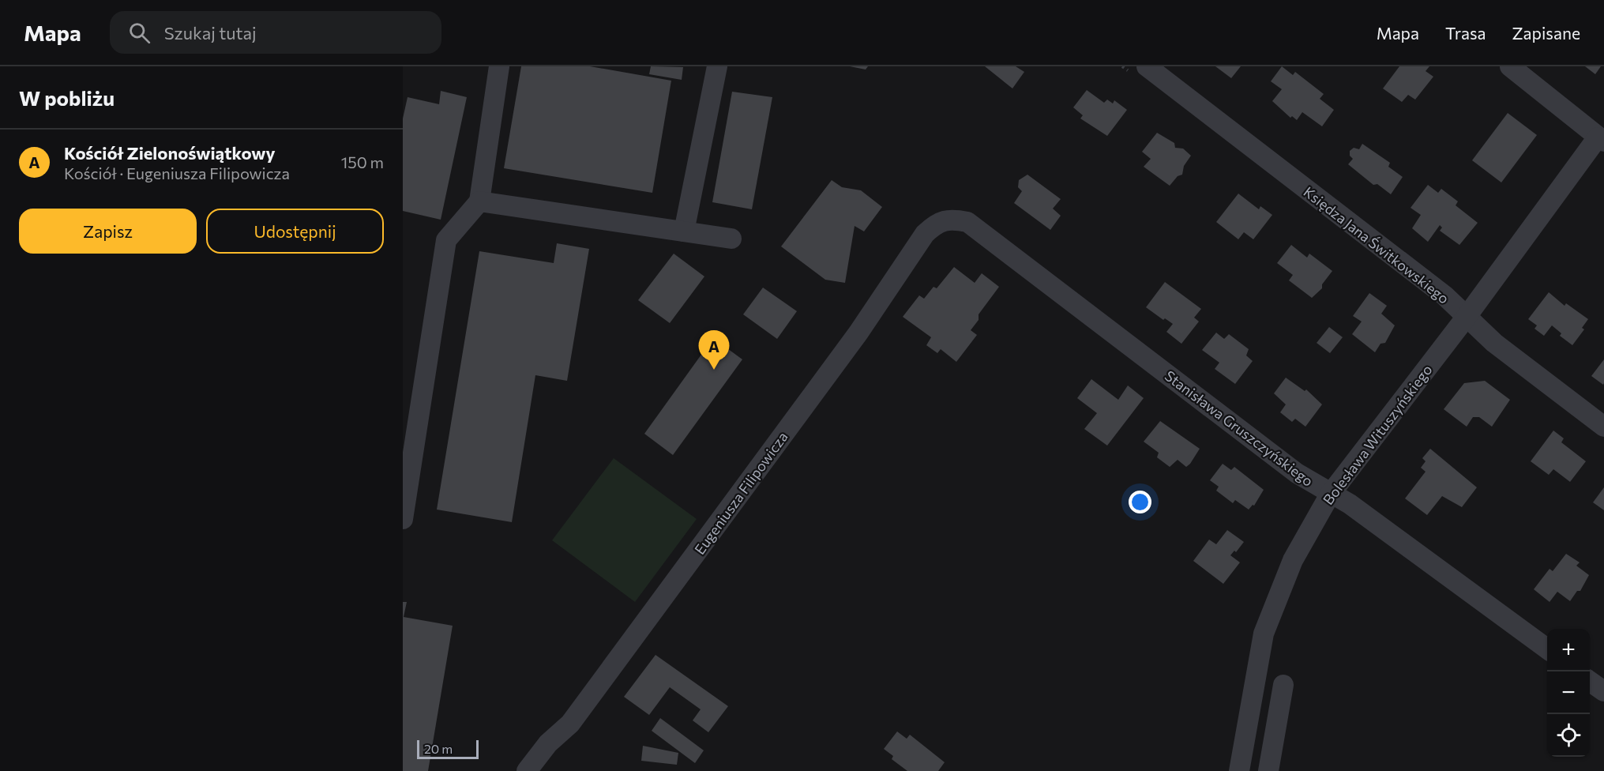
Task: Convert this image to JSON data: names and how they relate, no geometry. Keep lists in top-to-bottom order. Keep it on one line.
{"streets":{"street":["Księdza Jana Świtkowskiego","Stanisława Gruszczyńskiego","Bolesława Wituszyńskiego","Eugeniusza Filipowicza"]},"crossings":[["Księdza Jana Świtkowskiego","Bolesława Wituszyńskiego"],["Stanisława Gruszczyńskiego","Bolesława Wituszyńskiego"],["Stanisława Gruszczyńskiego","Eugeniusza Filipowicza"]],"scale_bar":"20 m","page":{"header":"Mapa","search":"Szukaj tutaj","nav":["Mapa","Trasa","Zapisane"],"heading":"W pobliżu","list":[{"mark":"A","name":"Kościół Zielonoświątkowy","note":"Kościół · Eugeniusza Filipowicza","value":"150 m"}],"buttons":["Zapisz","Udostępnij"],"pins":"A","map_buttons":["+","−"],"scale":"20 m"}}
